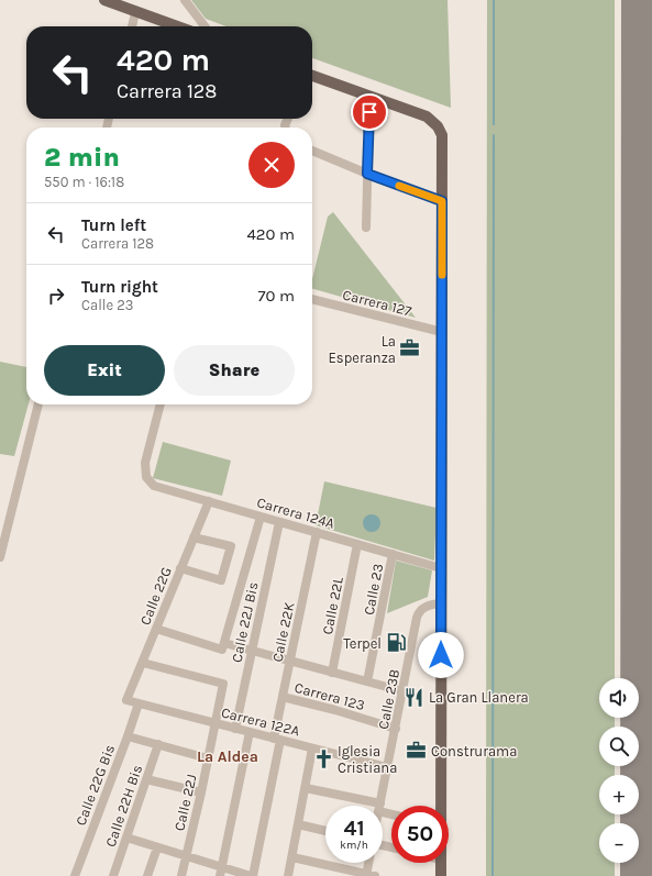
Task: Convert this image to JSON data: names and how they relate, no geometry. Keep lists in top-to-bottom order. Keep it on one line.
{"streets":{"street":["Carrera 127","Carrera 124A","Calle 23","Calle 22G","Calle 22L","Calle 22J Bis","Calle 22K","Carrera 123","Calle 23B","Carrera 122A","Calle 22G Bis","Calle 22J","Calle 22H Bis"]},"crossings":[["Carrera 124A","Calle 23"],["Carrera 124A","Calle 22G"],["Carrera 124A","Calle 22L"],["Carrera 124A","Calle 22J Bis"],["Carrera 124A","Calle 22K"],["Calle 22G","Carrera 122A"],["Calle 22G","Calle 22J"],["Calle 22J Bis","Carrera 122A"],["Calle 22K","Carrera 123"],["Calle 22K","Carrera 122A"],["Carrera 123","Calle 23B"],["Calle 23B","Carrera 122A"],["Carrera 122A","Calle 22G Bis"],["Carrera 122A","Calle 22J"]],"districts":["La Aldea"],"places":{"office":["La Esperanza","Construrama"],"fuel station":["Terpel"],"restaurant":["La Gran Llanera"],"church":["Iglesia Cristiana"]},"page":{"turn":["420 m","Carrera 128"],"heading":["2 min","550 m · 16:18"],"list":[{"name":"Turn left","note":"Carrera 128","value":"420 m"},{"name":"Turn right","note":"Calle 23","value":"70 m"}],"buttons":["Exit","Share"],"map_buttons":["+","−"],"speed":"41 km/h","limit":"50"}}
